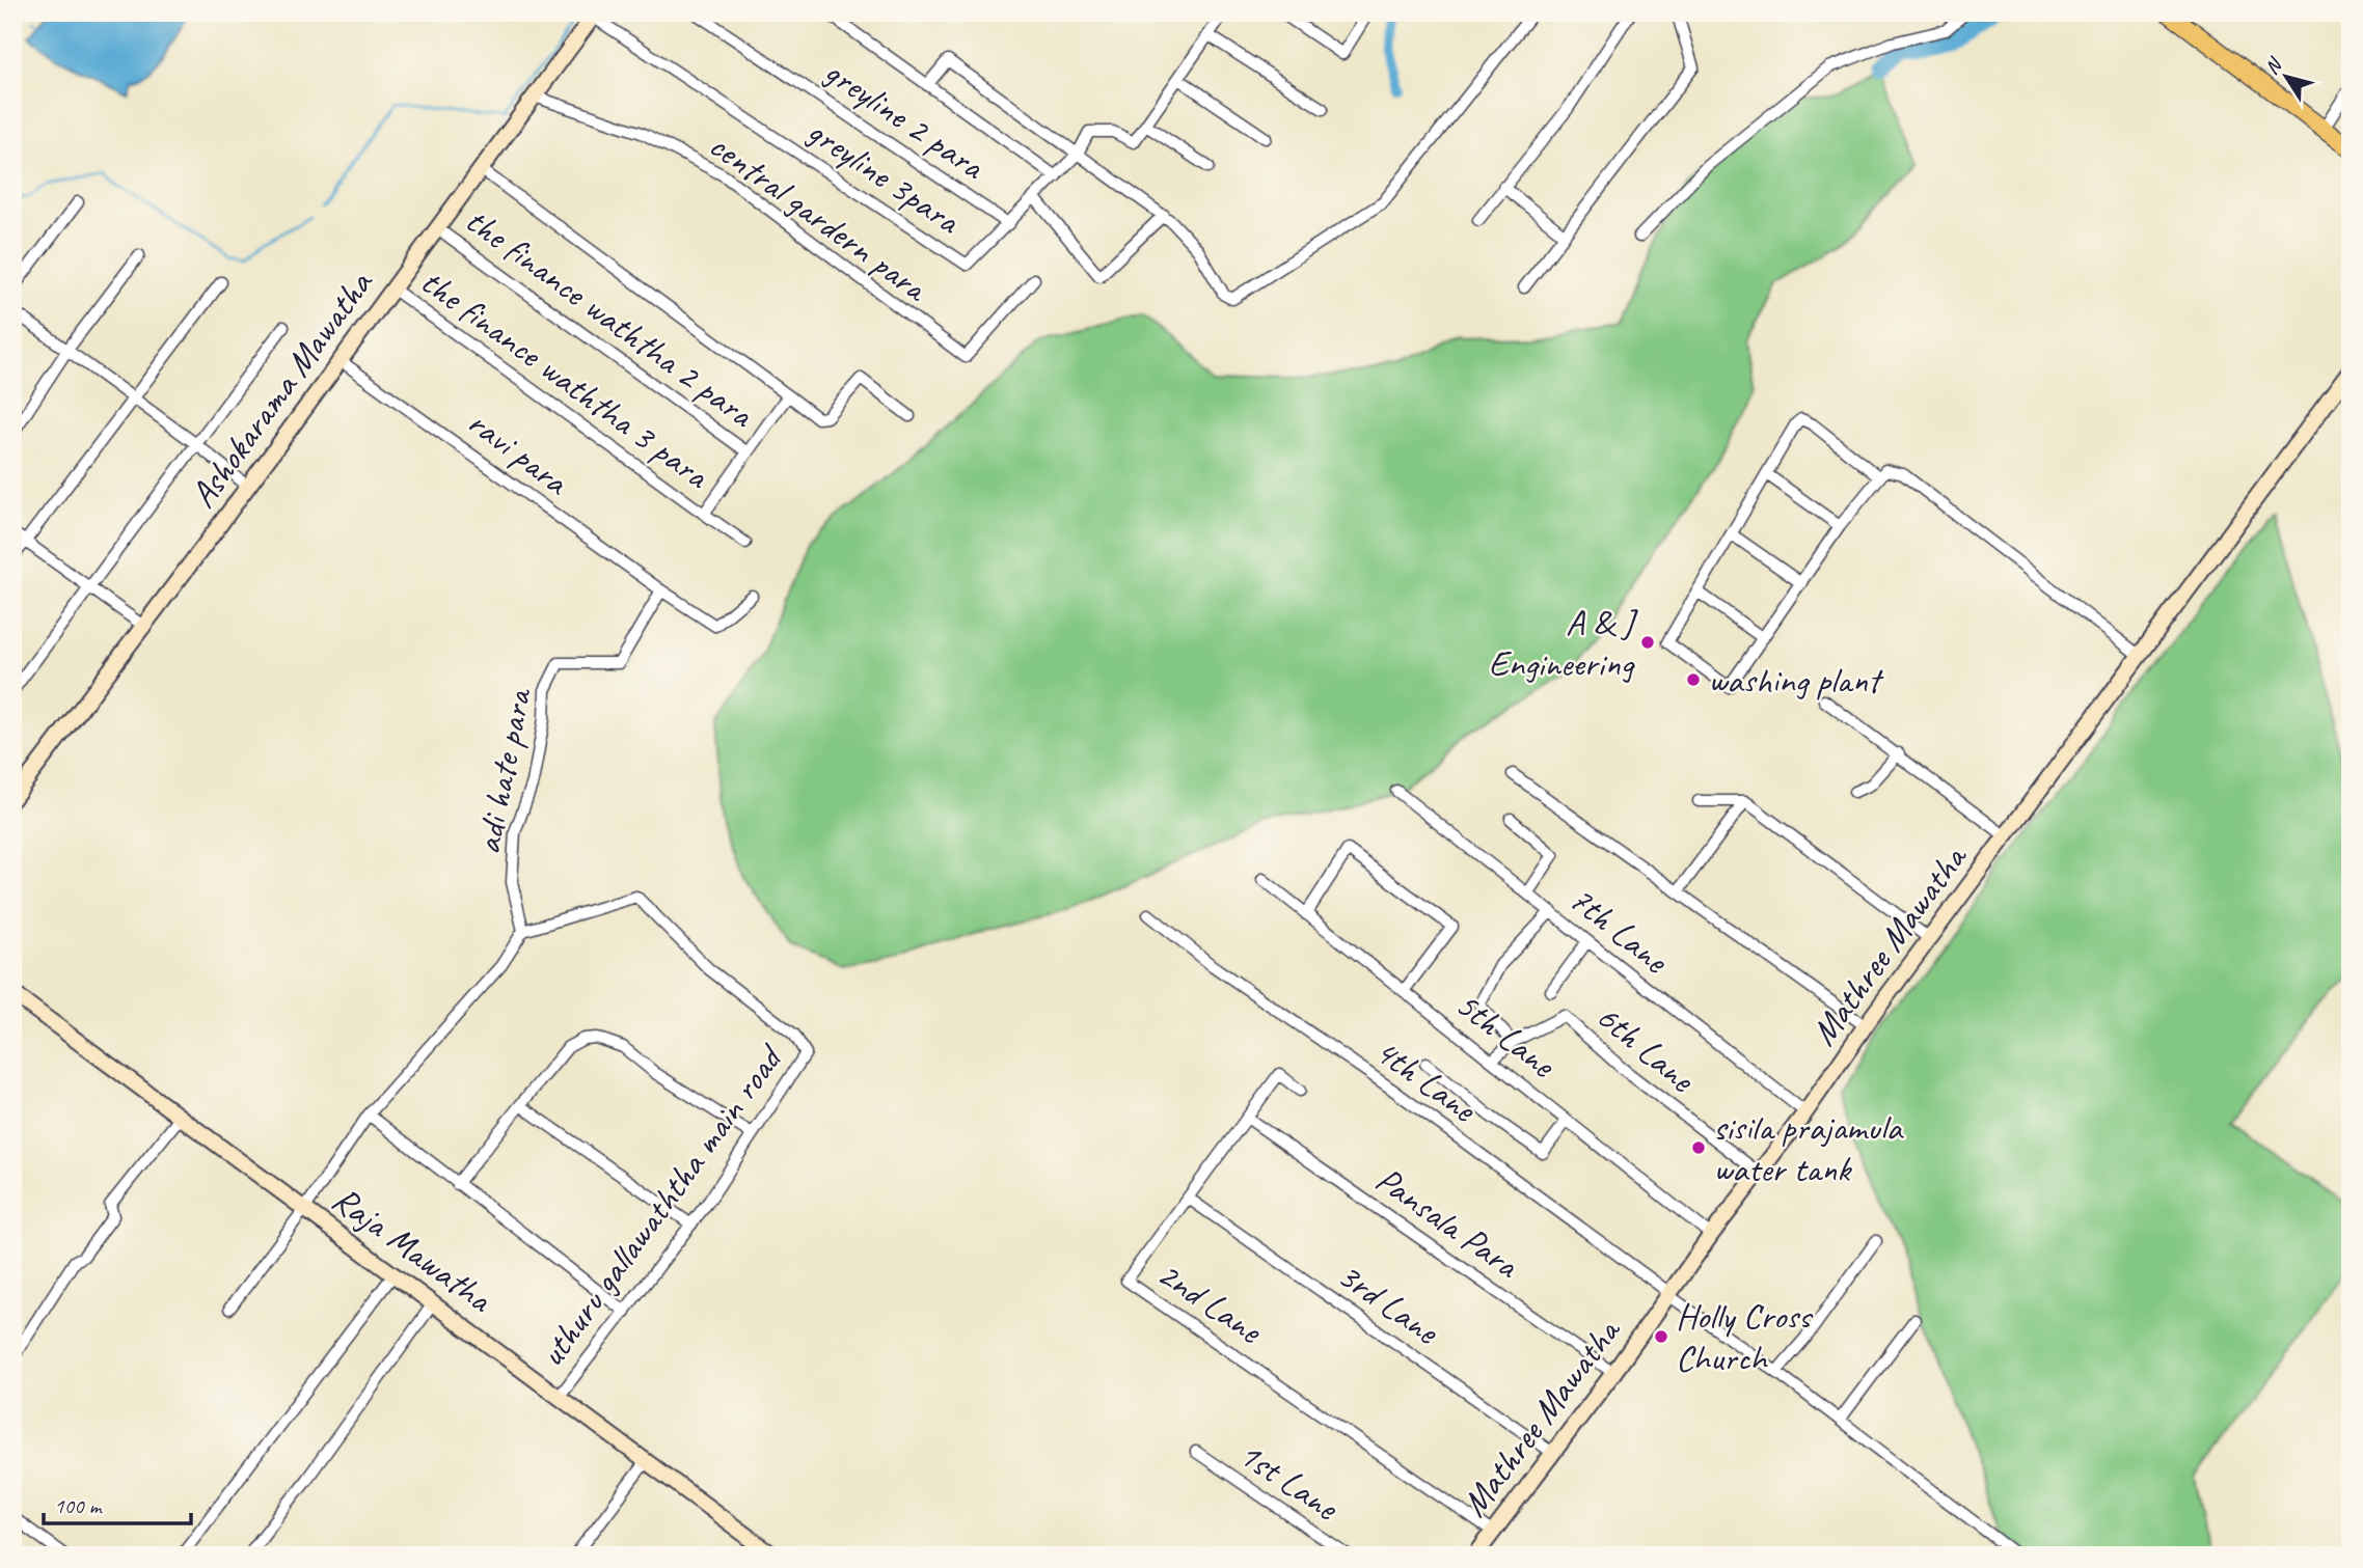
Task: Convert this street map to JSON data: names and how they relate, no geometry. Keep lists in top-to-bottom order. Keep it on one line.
{"streets":{"street":["greyline 2 para","greyline 3para","central gardern para","the finance waththa 2 para","the finance waththa 3 para","Ashokarama Mawatha","ravi para","adi hate para","7th Lane","Mathree Mawatha","5th Lane","6th Lane","4th Lane","uthuru gallawaththa main road","Pansala Para","Raja Mawatha","2nd Lane","3rd Lane","1st Lane"]},"crossings":[["greyline 2 para","greyline 3para"],["greyline 3para","Ashokarama Mawatha"],["central gardern para","Ashokarama Mawatha"],["the finance waththa 2 para","Ashokarama Mawatha"],["the finance waththa 3 para","Ashokarama Mawatha"],["Ashokarama Mawatha","ravi para"],["ravi para","adi hate para"],["adi hate para","uthuru gallawaththa main road"],["7th Lane","Mathree Mawatha"],["Mathree Mawatha","5th Lane"],["Mathree Mawatha","6th Lane"],["Mathree Mawatha","4th Lane"],["Mathree Mawatha","Pansala Para"],["Mathree Mawatha","2nd Lane"],["Mathree Mawatha","3rd Lane"],["5th Lane","6th Lane"],["uthuru gallawaththa main road","Raja Mawatha"],["Pansala Para","2nd Lane"],["2nd Lane","3rd Lane"]],"places":["A & J Engineering","washing plant","sisila prajamula water tank","Holly Cross Church"],"scale_bar":"100 m","north":"top left"}
